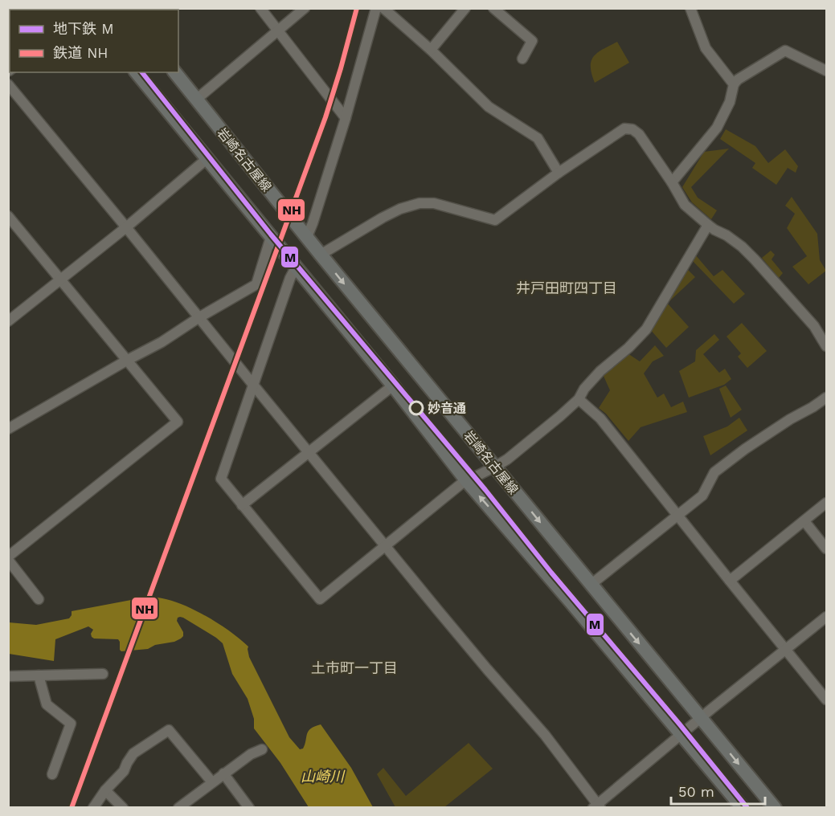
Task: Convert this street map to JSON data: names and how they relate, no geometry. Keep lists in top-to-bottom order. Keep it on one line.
{"streets":{"main road":["岩崎名古屋線"]},"districts":["井戸田町四丁目","土市町一丁目"],"water":["山崎川"],"places":["妙音通"],"lines":["rail line NH","metro line M"],"legend":["地下鉄 M","鉄道 NH"],"scale_bar":"50 m"}
